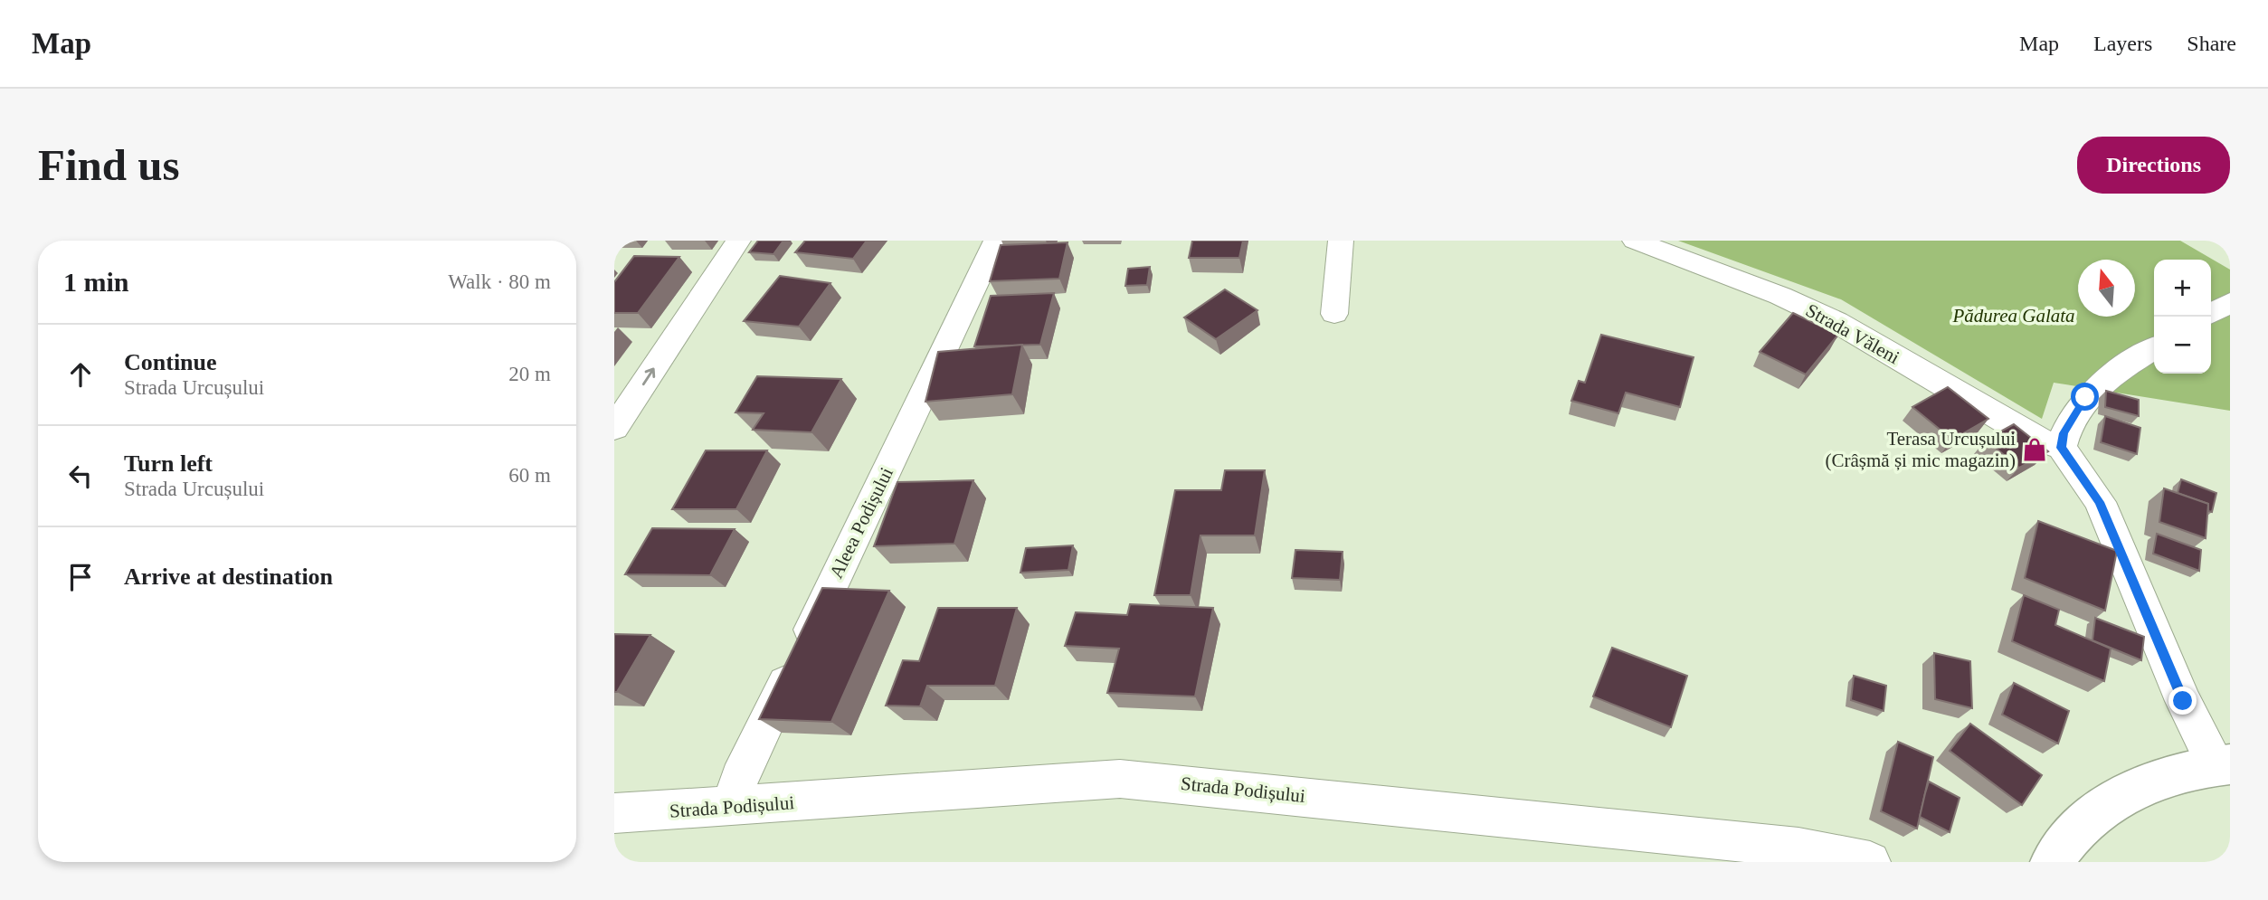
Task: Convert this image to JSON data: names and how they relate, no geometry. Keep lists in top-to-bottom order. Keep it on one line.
{"streets":{"street":["Strada Văleni","Aleea Podișului","Strada Podișului"]},"crossings":[["Aleea Podișului","Strada Podișului"]],"parks":["Pădurea Galata"],"places":{"shop":["Terasa Urcușului (Crâșmă și mic magazin)"]},"north":"top","page":{"header":"Map","nav":["Map","Layers","Share"],"buttons":"Directions","title":"Find us","heading":["1 min","Walk · 80 m"],"map_buttons":["+","−"],"list":[["Continue","Strada Urcușului","20 m"],["Turn left","Strada Urcușului","60 m"],"Arrive at destination"]}}
